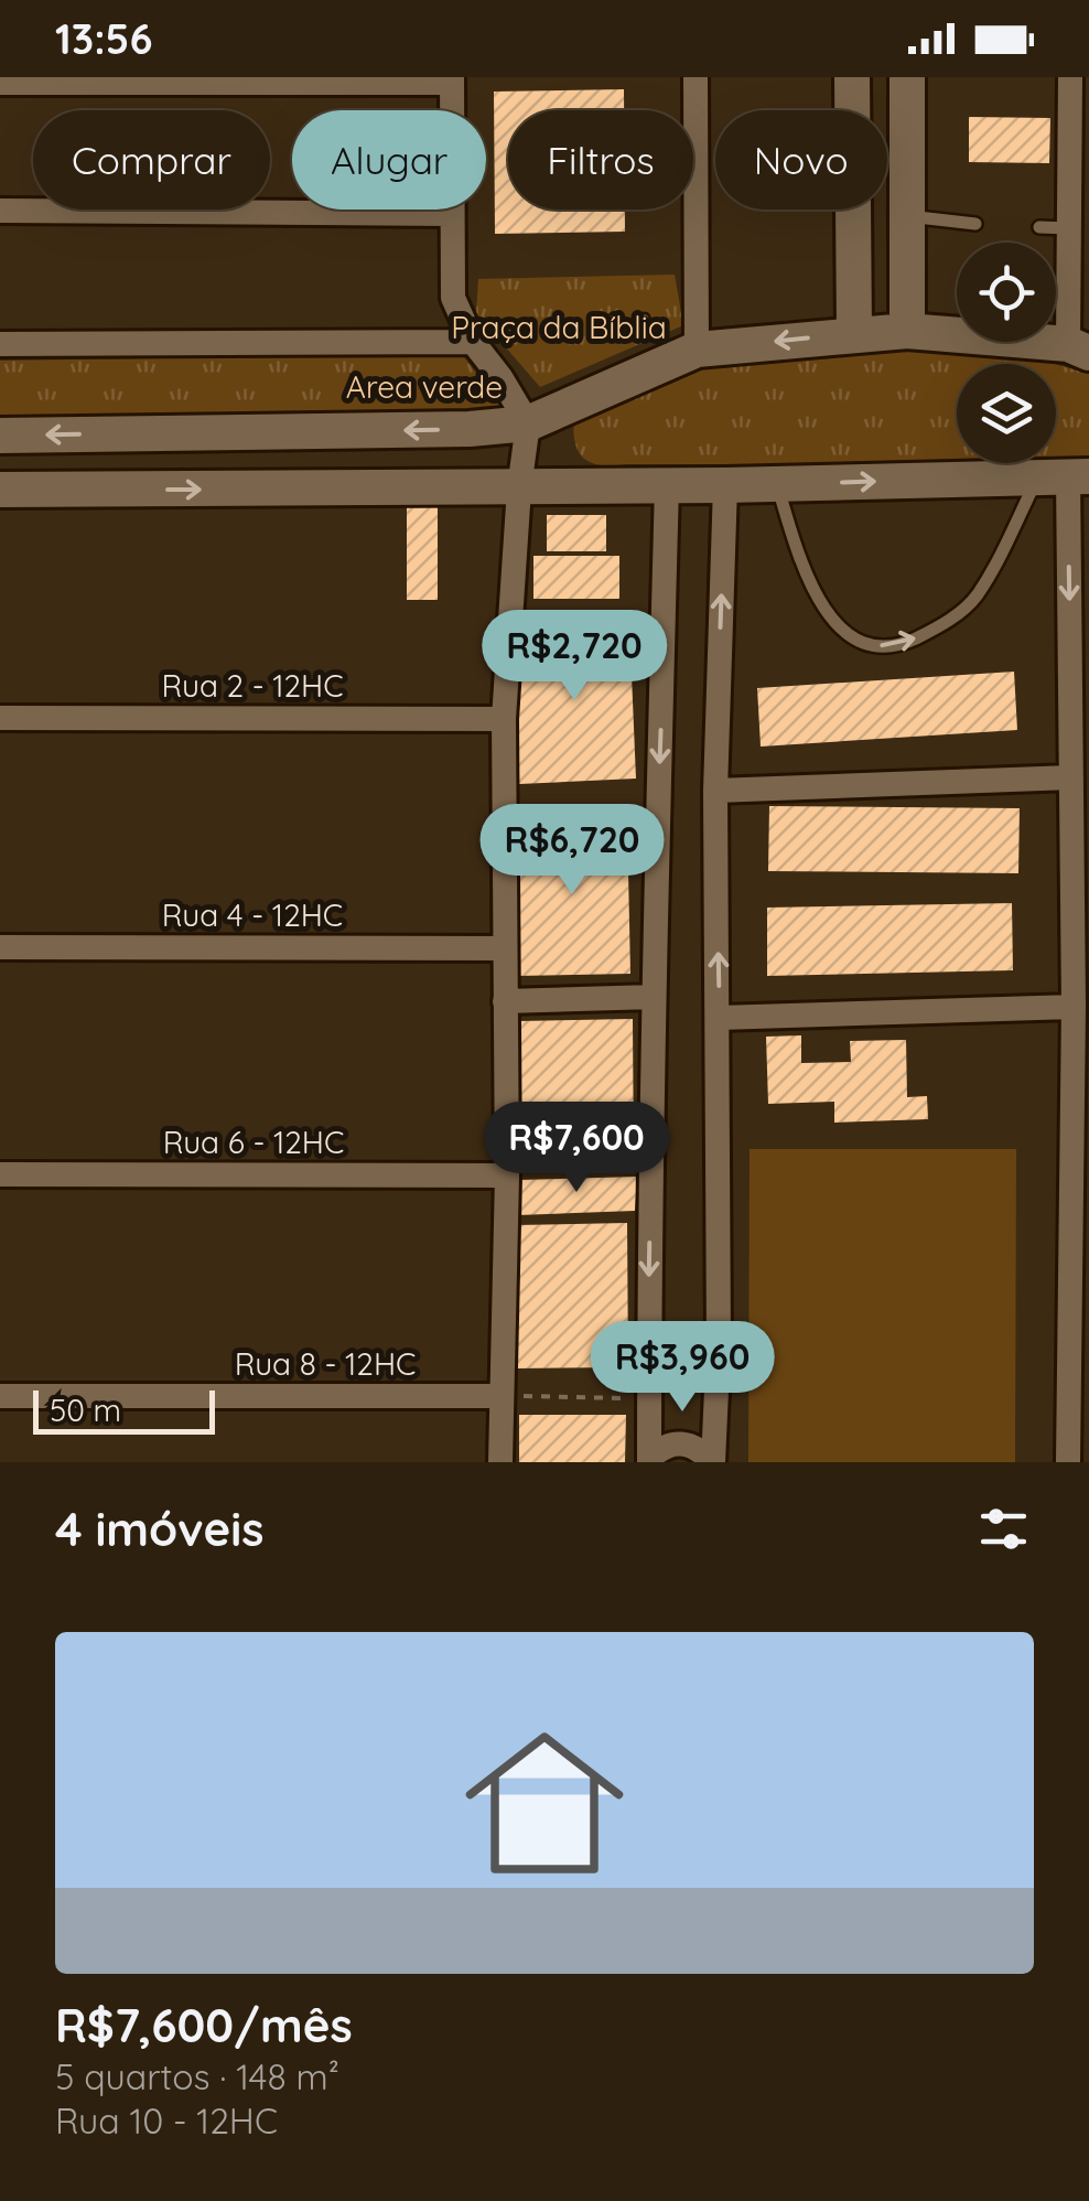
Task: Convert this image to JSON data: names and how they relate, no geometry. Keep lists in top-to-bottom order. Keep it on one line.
{"streets":{"street":["Rua 2 - 12HC","Rua 4 - 12HC","Rua 6 - 12HC","Rua 8 - 12HC"]},"parks":["Praça da Bíblia","Area verde"],"scale_bar":"50 m","page":{"status":"13:56","chip":["Comprar","Alugar","Filtros","Novo"],"price":["R$2,720","R$6,720","R$7,600","R$3,960"],"scale":"50 m","heading":"4 imóveis","list":[{"name":"R$7,600/mês","note":"5 quartos · 148 m² · Rua 10 - 12HC"}]}}
